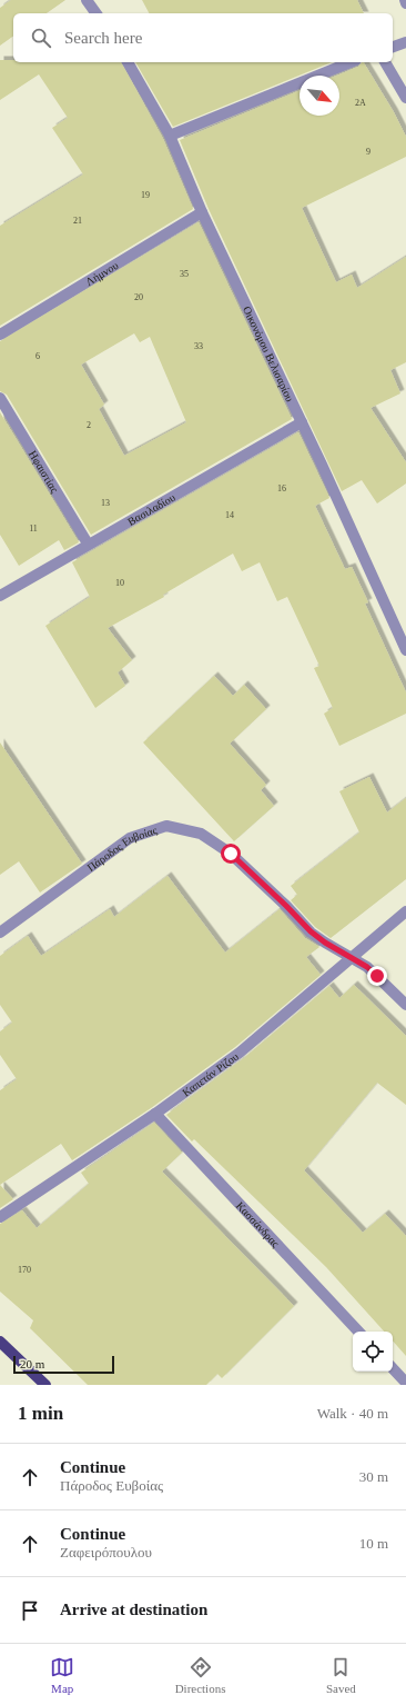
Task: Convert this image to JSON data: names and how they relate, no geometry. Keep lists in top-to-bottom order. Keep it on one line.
{"streets":{"street":["Λήμνου","Οικονόμου Βελισαρίου","Ηφαιστίας","Βασιλαδίου","Πάροδος Ευβοίας","Καπετάν Ρίζου","Κασσάνδρας"]},"crossings":[["Λήμνου","Οικονόμου Βελισαρίου"],["Οικονόμου Βελισαρίου","Βασιλαδίου"],["Ηφαιστίας","Βασιλαδίου"],["Πάροδος Ευβοίας","Καπετάν Ρίζου"],["Καπετάν Ρίζου","Κασσάνδρας"]],"house_numbers":["2A","9","19","21","35","20","33","6","2","16","13","14","11","10","170"],"scale_bar":"20 m","north":"bottom right","page":{"search":"Search here","scale":"20 m","heading":["1 min","Walk · 40 m"],"list":[["Continue","Πάροδος Ευβοίας","30 m"],["Continue","Ζαφειρόπουλου","10 m"],"Arrive at destination"],"nav":["Map","Directions","Saved"]}}
